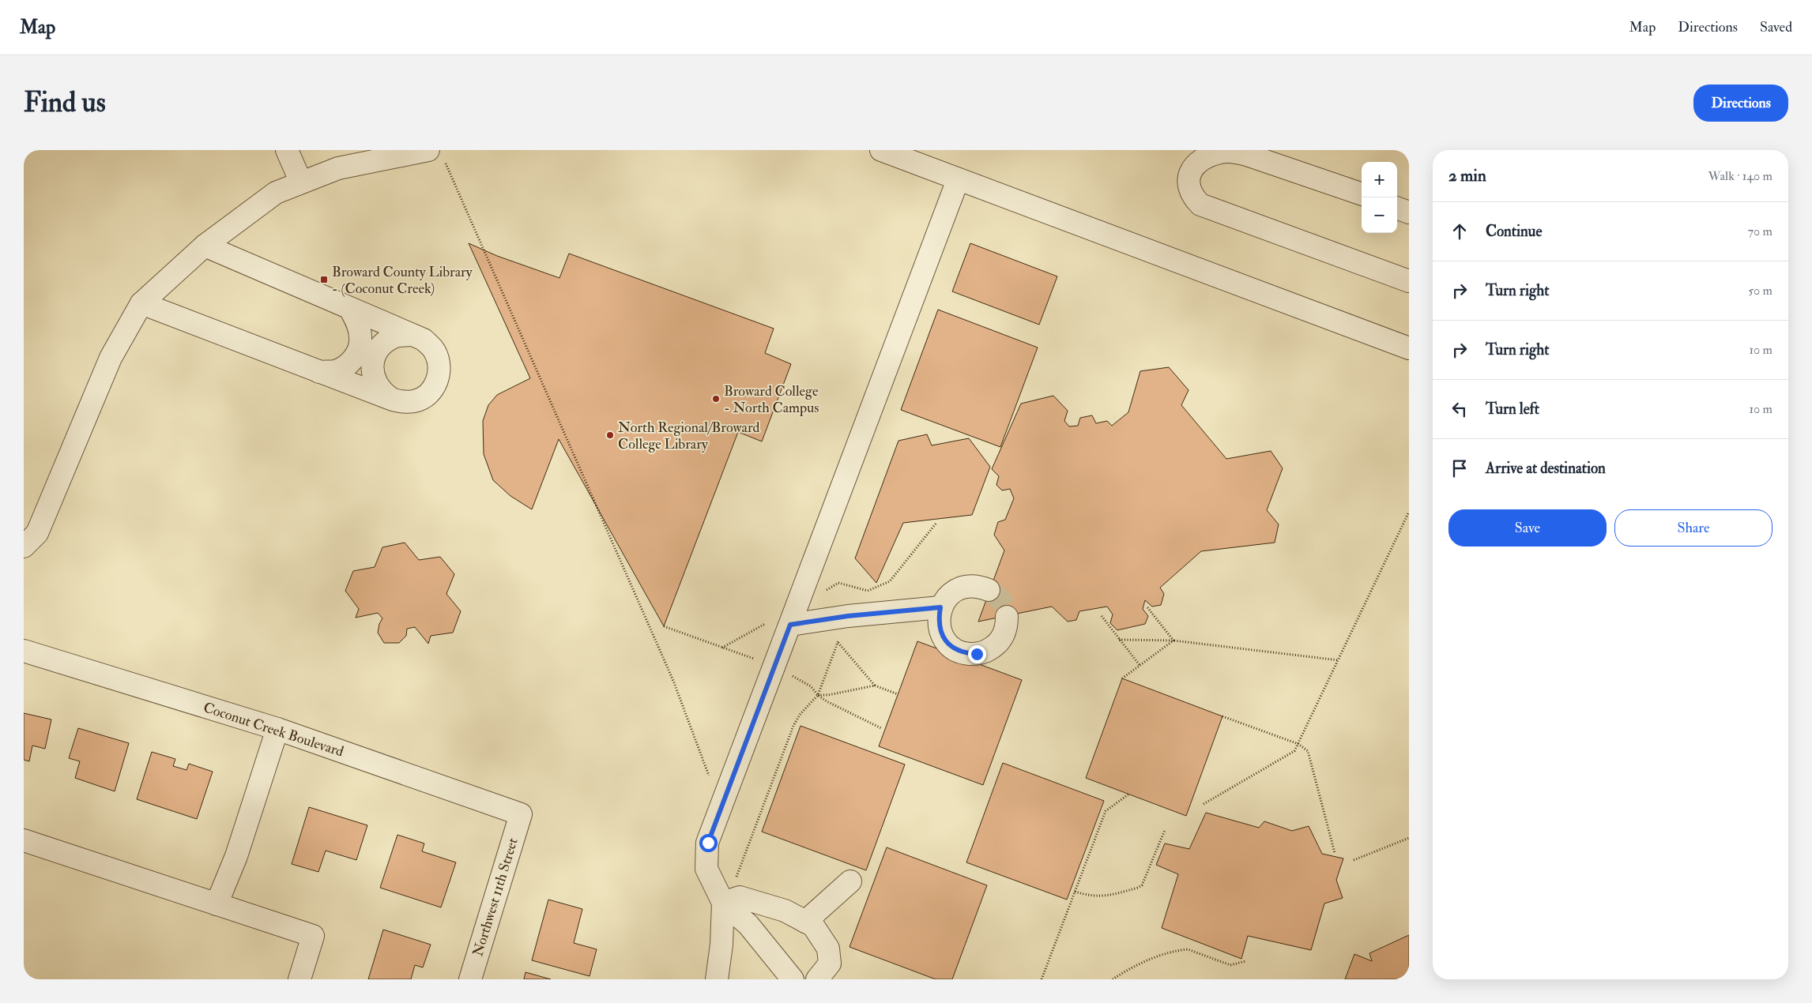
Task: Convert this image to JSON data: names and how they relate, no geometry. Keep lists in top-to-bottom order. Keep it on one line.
{"streets":{"street":["Coconut Creek Boulevard","Northwest 11th Street"]},"crossings":[["Coconut Creek Boulevard","Northwest 11th Street"]],"places":{"transit":["Broward County Library - (Coconut Creek)"],"other":["Broward College - North Campus","North Regional/Broward College Library"]},"page":{"header":"Map","nav":["Map","Directions","Saved"],"buttons":["Directions",["Save","Share"]],"title":"Find us","heading":["2 min","Walk · 140 m"],"map_buttons":["+","−"],"list":[["Continue","70 m"],["Turn right","50 m"],["Turn right","10 m"],["Turn left","10 m"],"Arrive at destination"]}}
